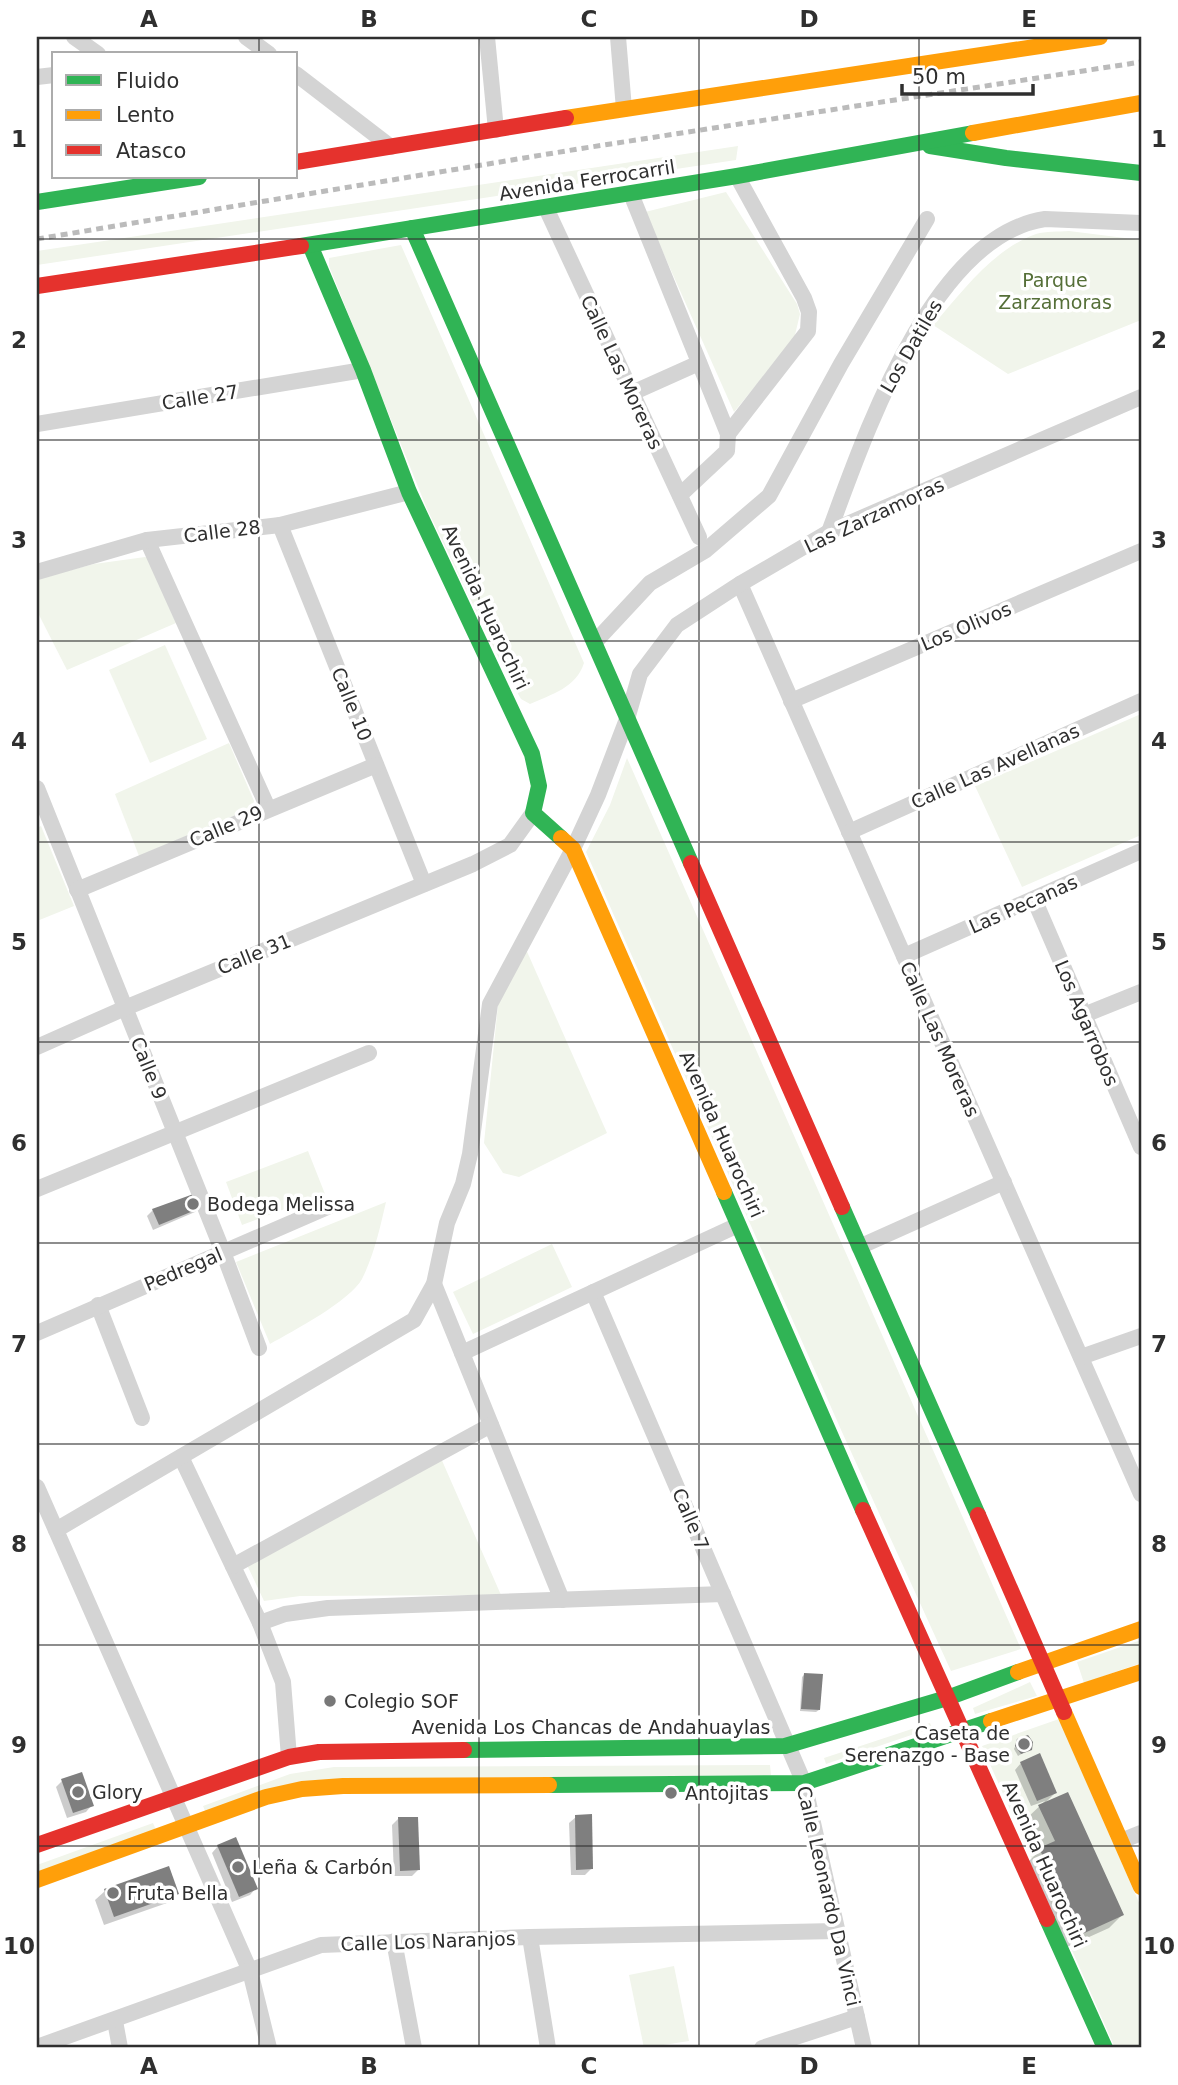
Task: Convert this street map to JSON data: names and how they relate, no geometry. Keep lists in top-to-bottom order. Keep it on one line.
{"streets":{"street":["Avenida Ferrocarril","Los Datiles","Calle Las Moreras","Calle 27","Las Zarzamoras","Calle 28","Avenida Huarochiri","Los Olivos","Calle 10","Calle Las Avellanas","Calle 29","Las Pecanas","Calle 31","Los Agarrobos","Calle 9","Pedregal","Calle 7","Avenida Los Chancas de Andahuaylas","Calle Leonardo Da Vinci","Calle Los Naranjos"]},"crossings":[["Avenida Ferrocarril","Calle Las Moreras"],["Avenida Ferrocarril","Avenida Huarochiri"],["Los Datiles","Las Zarzamoras"],["Calle Las Moreras","Las Zarzamoras"],["Calle Las Moreras","Los Olivos"],["Calle Las Moreras","Calle Las Avellanas"],["Calle Las Moreras","Las Pecanas"],["Calle 27","Avenida Huarochiri"],["Las Zarzamoras","Avenida Huarochiri"],["Calle 28","Avenida Huarochiri"],["Calle 28","Calle 10"],["Avenida Huarochiri","Calle 31"],["Avenida Huarochiri","Avenida Los Chancas de Andahuaylas"],["Calle 10","Calle 29"],["Calle 10","Calle 31"],["Calle 29","Calle 9"],["Las Pecanas","Los Agarrobos"],["Calle 31","Calle 9"],["Calle 9","Pedregal"],["Calle 7","Avenida Los Chancas de Andahuaylas"],["Calle 7","Calle Leonardo Da Vinci"],["Avenida Los Chancas de Andahuaylas","Calle Leonardo Da Vinci"],["Calle Leonardo Da Vinci","Calle Los Naranjos"]],"parks":["Parque Zarzamoras"],"places":["Bodega Melissa","Colegio SOF","Caseta de Serenazgo - Base","Glory","Antojitas","Leña & Carbón","Fruta Bella"],"legend":["Fluido","Lento","Atasco"],"scale_bar":"50 m","grid":{"columns":["A","B","C","D","E"],"rows":["1","2","3","4","5","6","7","8","9","10"]}}
